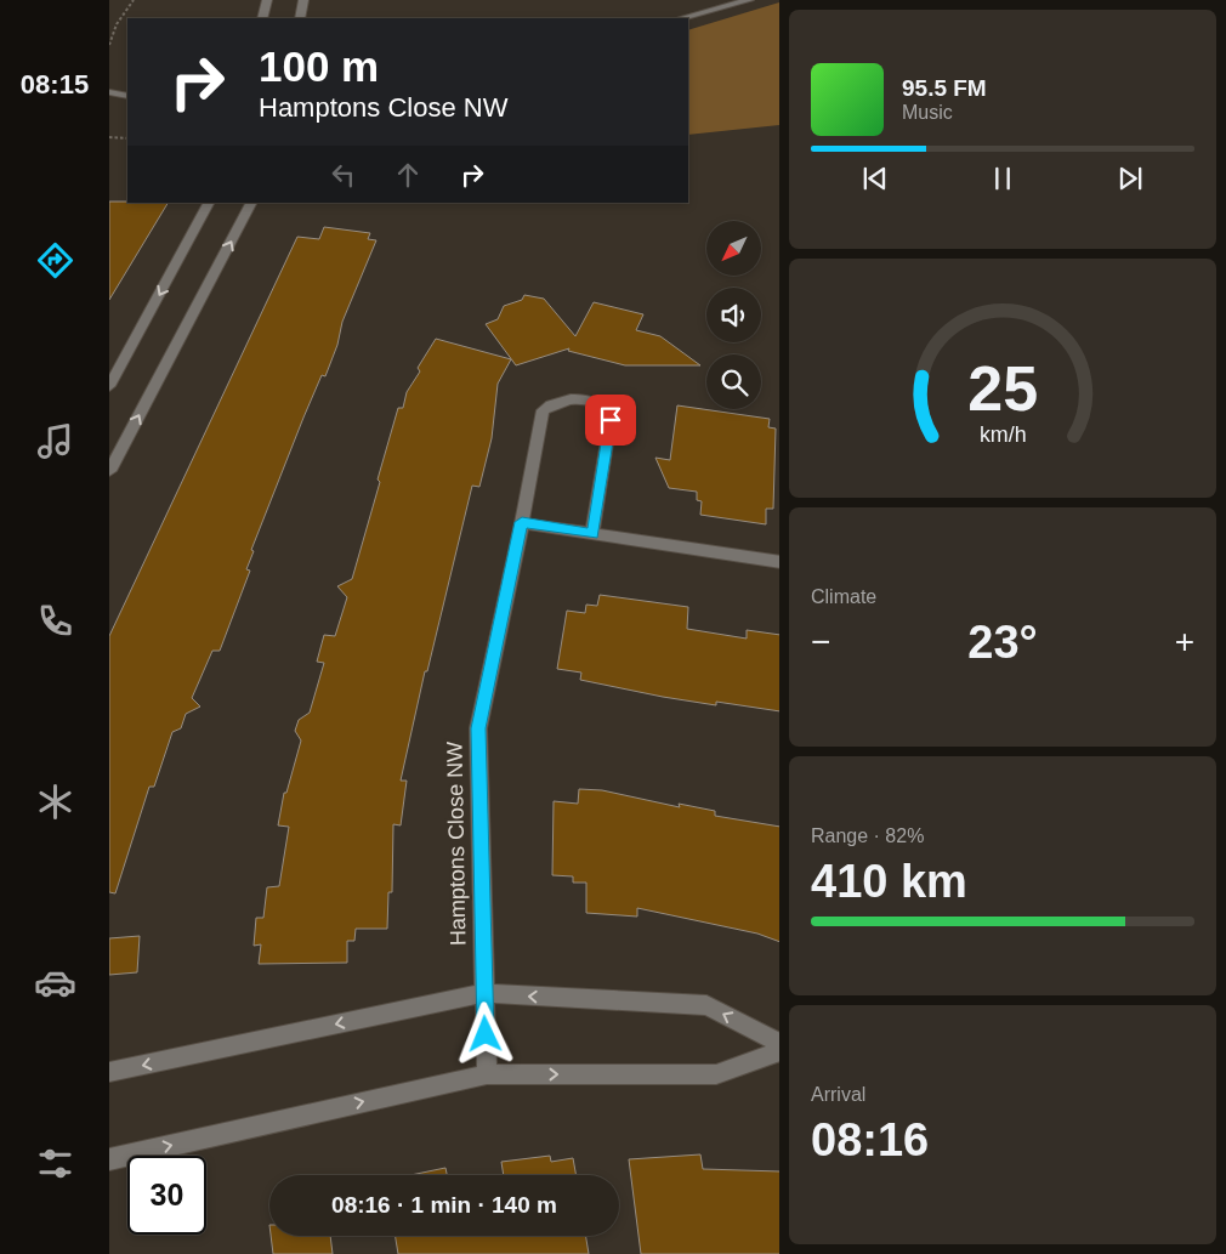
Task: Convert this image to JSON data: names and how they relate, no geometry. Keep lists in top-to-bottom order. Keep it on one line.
{"streets":{"street":["Hamptons Close NW"]},"north":"bottom left","page":{"tabs":"08:15","turn":["100 m","Hamptons Close NW"],"song":["95.5 FM","Music"],"tile":["Climate",["Range · 82%","410 km"],["Arrival","08:16"]],"heat":["−","23°","+"],"limit":"30","trip":"08:16 · 1 min · 140 m","gauge":["25","km/h"]}}
